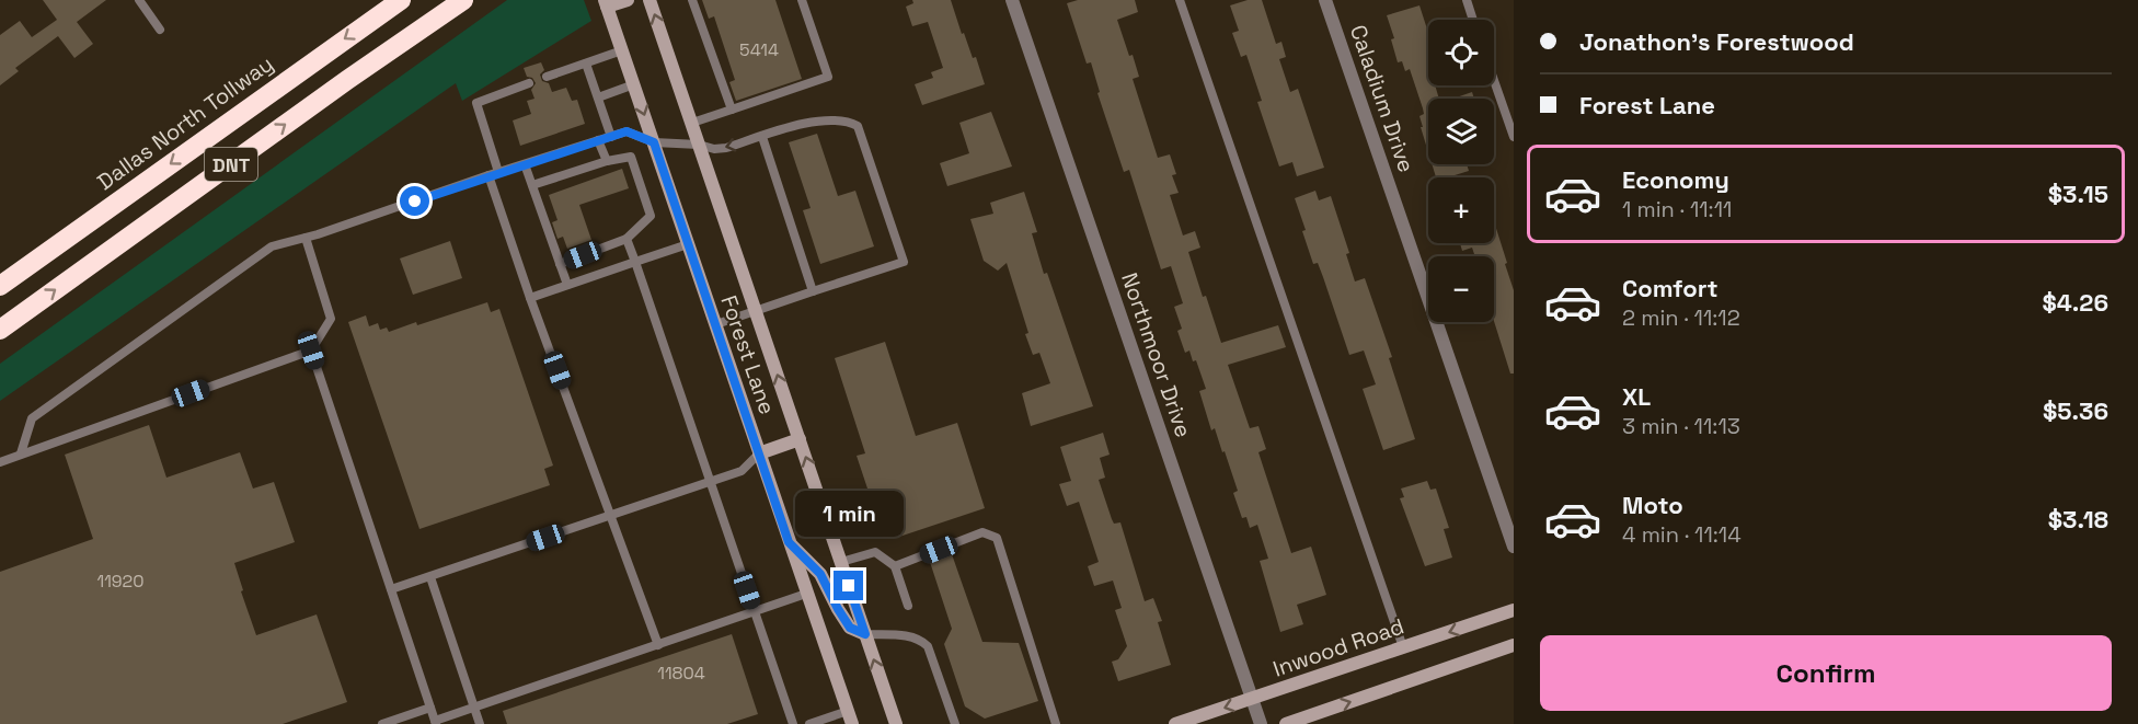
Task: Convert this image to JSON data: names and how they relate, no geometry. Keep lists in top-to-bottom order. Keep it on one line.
{"streets":{"highway":["Dallas North Tollway","DNT"],"main road":["Forest Lane","Inwood Road"],"street":["Caladium Drive","Northmoor Drive"]},"crossings":[["Northmoor Drive","Inwood Road"]],"house_numbers":["5414","11920","11804"],"page":{"banner":["Jonathon's Forestwood","Forest Lane"],"map_buttons":["+","−"],"list":[{"name":"Economy","note":"1 min · 11:11","value":"$3.15"},{"name":"Comfort","note":"2 min · 11:12","value":"$4.26"},{"name":"XL","note":"3 min · 11:13","value":"$5.36"},{"name":"Moto","note":"4 min · 11:14","value":"$3.18"}],"bubble":"1 min","buttons":"Confirm"}}
